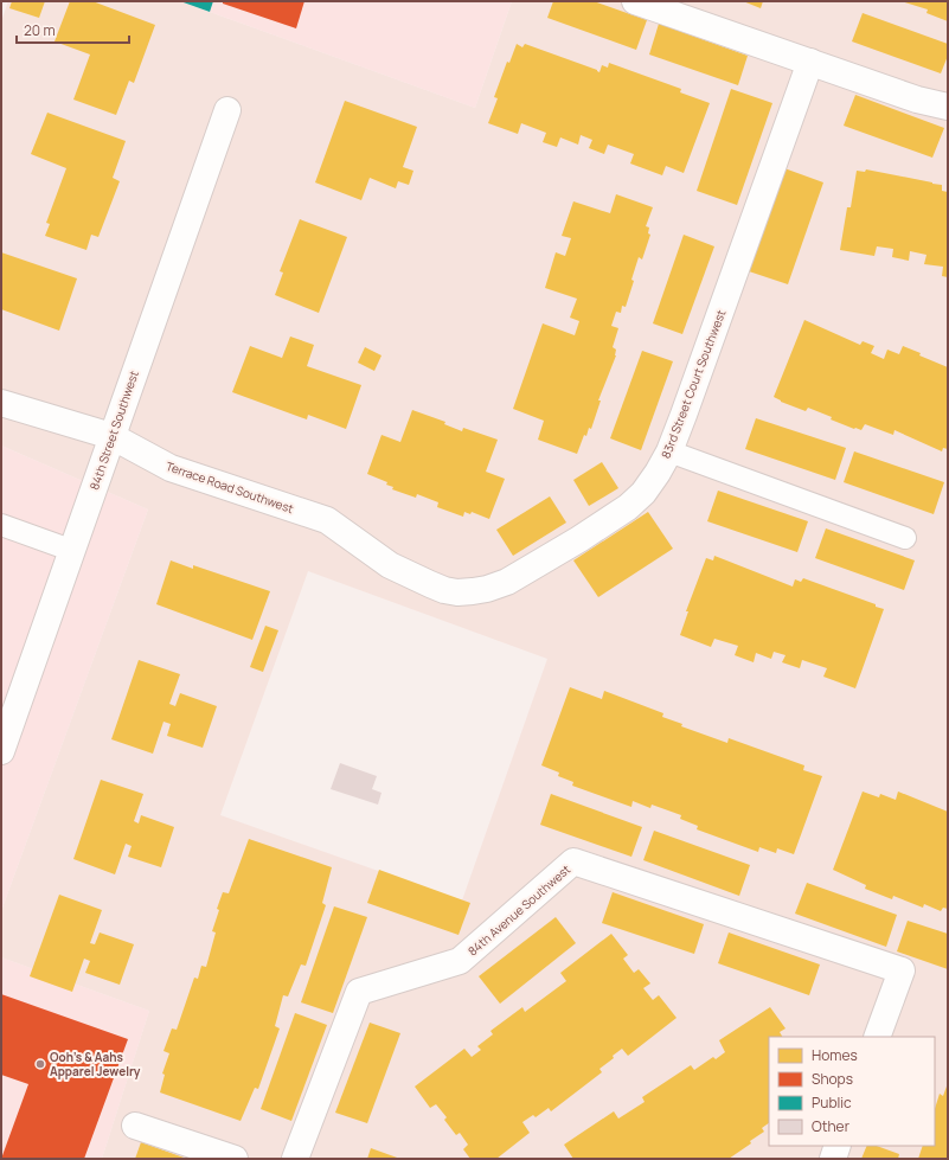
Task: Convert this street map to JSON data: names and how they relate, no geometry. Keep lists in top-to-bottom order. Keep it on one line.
{"streets":{"street":["83rd Street Court Southwest","84th Street Southwest","Terrace Road Southwest","84th Avenue Southwest"]},"crossings":[["83rd Street Court Southwest","Terrace Road Southwest"],["84th Street Southwest","Terrace Road Southwest"]],"places":["Ooh's & Aahs Apparel Jewelry"],"legend":["Homes","Shops","Public","Other"],"scale_bar":"20 m"}
